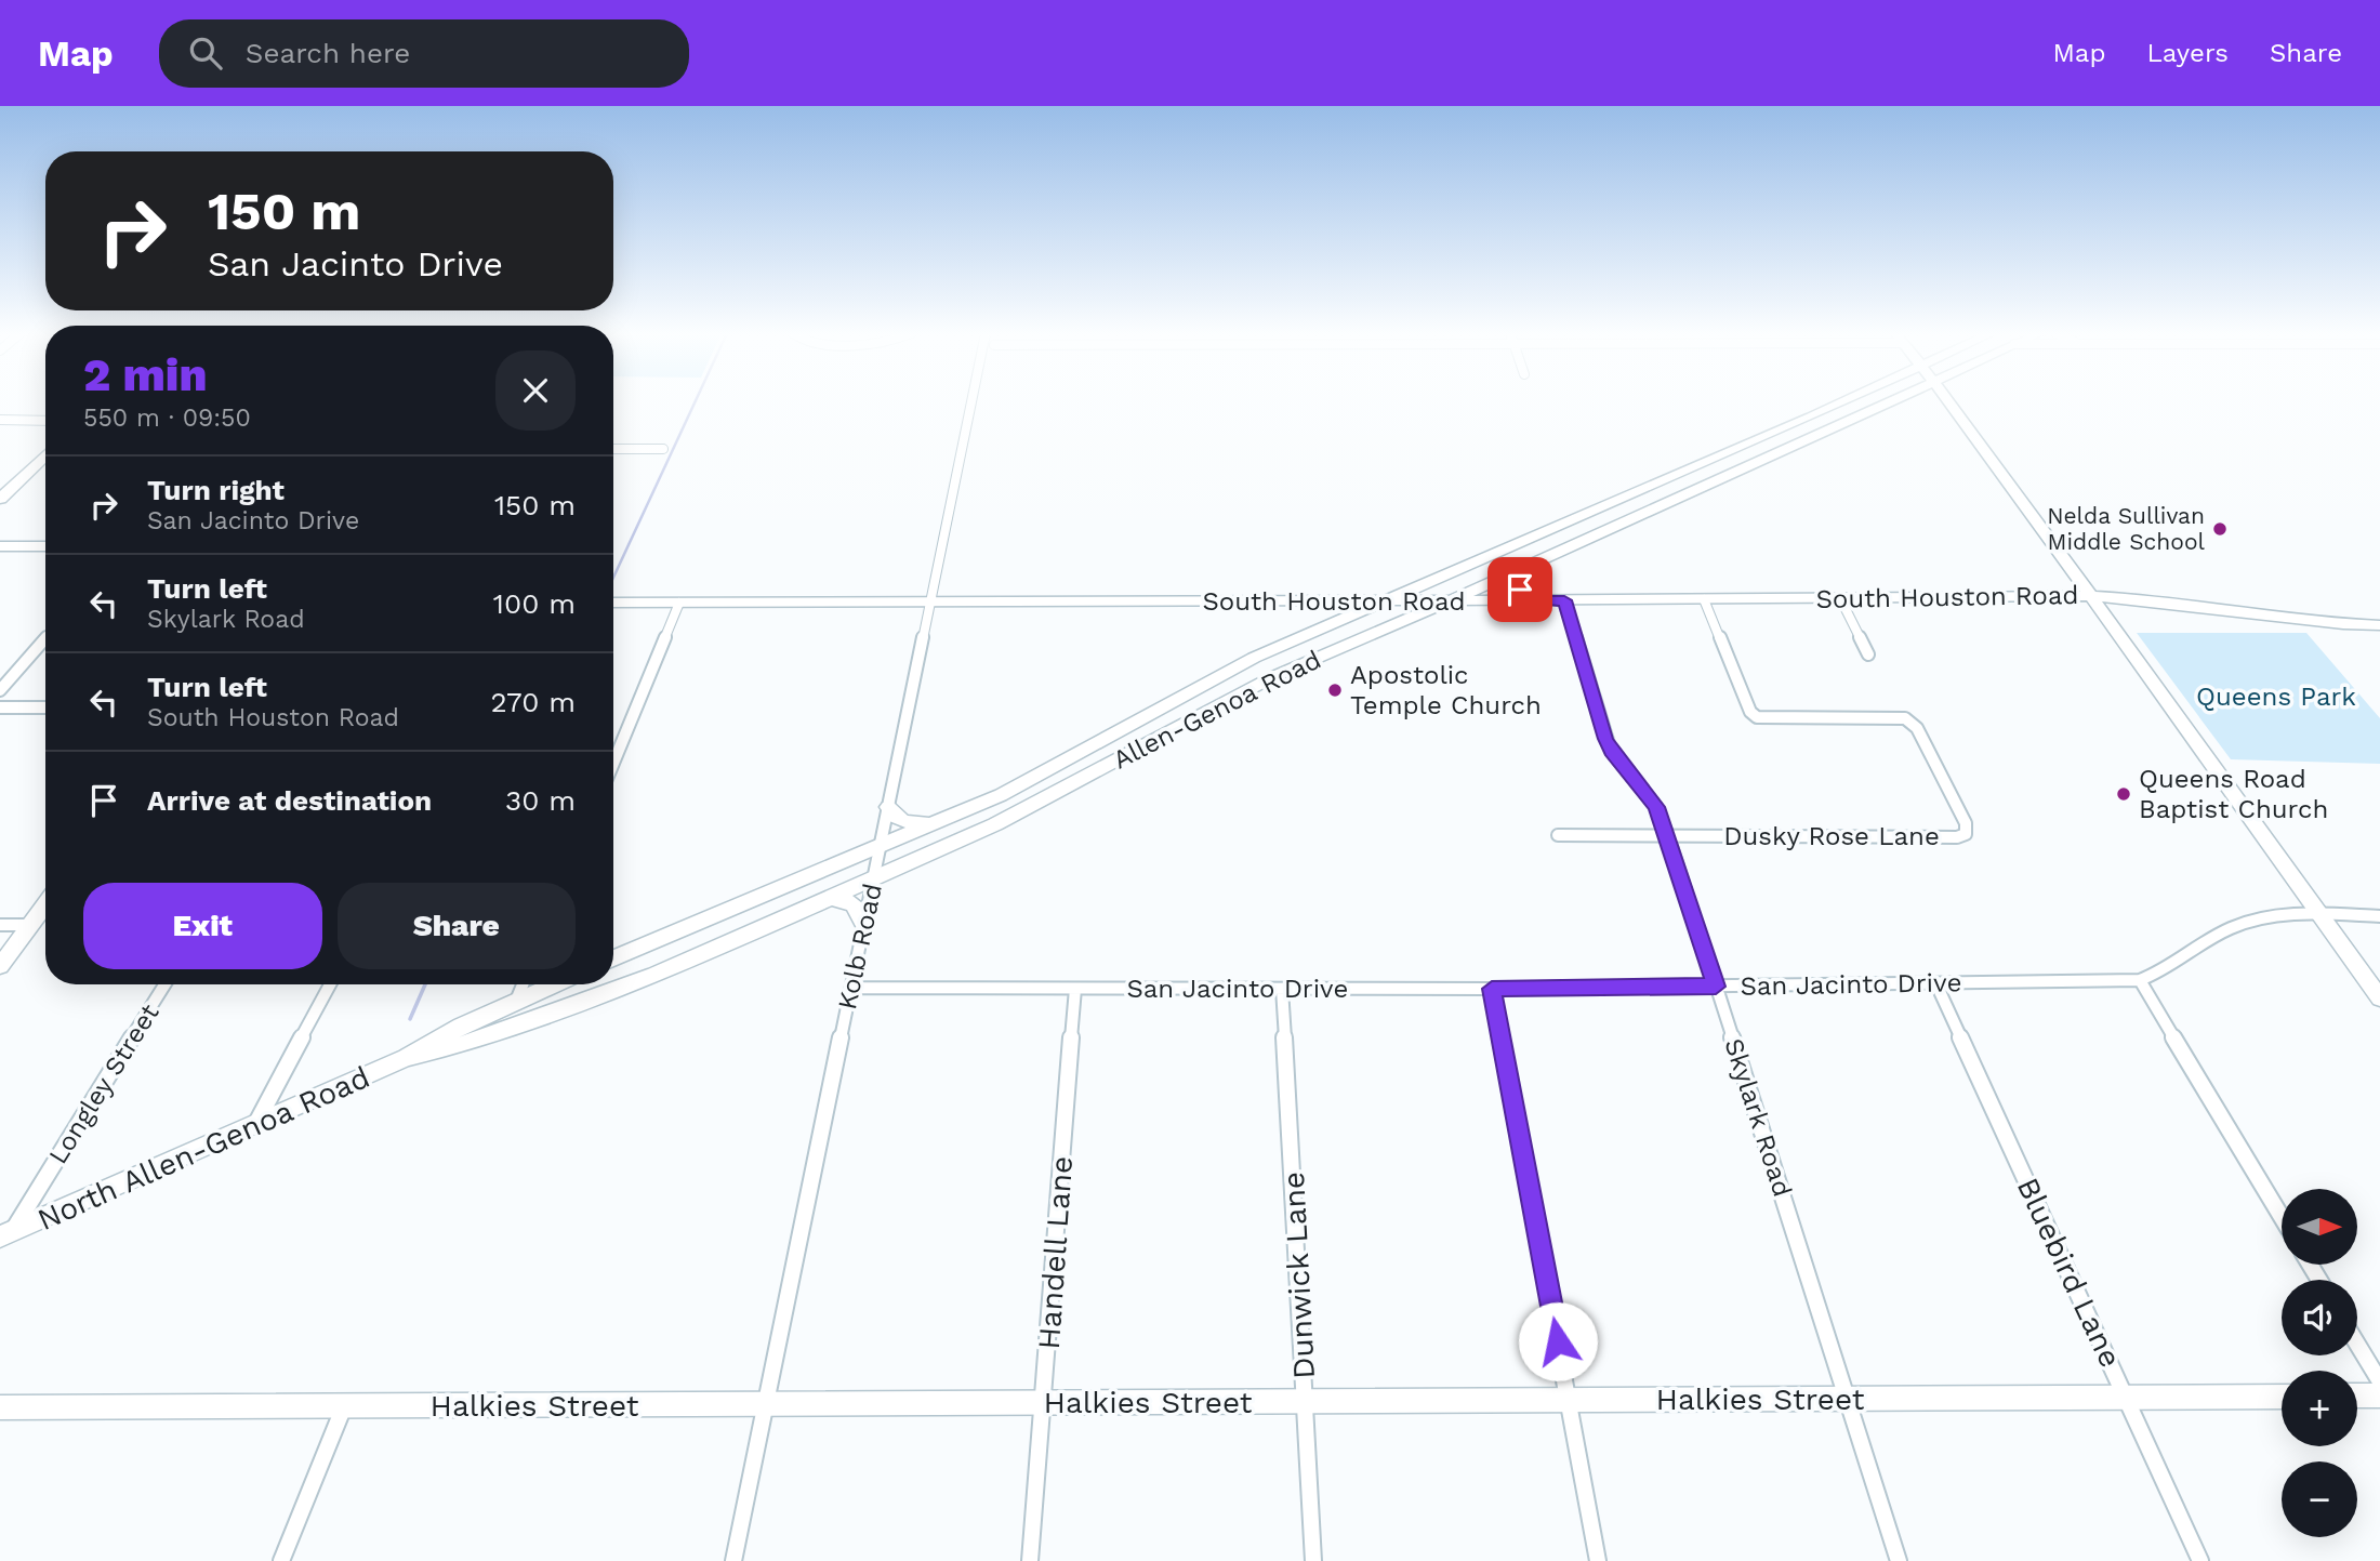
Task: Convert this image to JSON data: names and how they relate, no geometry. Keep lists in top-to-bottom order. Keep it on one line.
{"streets":{"main road":["South Houston Road","Allen-Genoa Road","North Allen-Genoa Road","Halkies Street"],"street":["Dusky Rose Lane","Kolb Road","San Jacinto Drive","Longley Street","Skylark Road","Handell Lane","Bluebird Lane","Dunwick Lane"]},"crossings":[["South Houston Road","Allen-Genoa Road"],["South Houston Road","Dusky Rose Lane"],["South Houston Road","Kolb Road"],["South Houston Road","Skylark Road"],["Allen-Genoa Road","Kolb Road"],["Allen-Genoa Road","North Allen-Genoa Road"],["Dusky Rose Lane","Skylark Road"],["Kolb Road","San Jacinto Drive"],["Kolb Road","North Allen-Genoa Road"],["Kolb Road","Halkies Street"],["San Jacinto Drive","Skylark Road"],["San Jacinto Drive","Handell Lane"],["San Jacinto Drive","Bluebird Lane"],["San Jacinto Drive","Dunwick Lane"],["Longley Street","North Allen-Genoa Road"],["Skylark Road","Halkies Street"],["Handell Lane","Halkies Street"],["Bluebird Lane","Halkies Street"],["Dunwick Lane","Halkies Street"]],"parks":["Queens Park"],"places":["Nelda Sullivan Middle School","Apostolic Temple Church","Queens Road Baptist Church"],"north":"right","page":{"header":"Map","search":"Search here","nav":["Map","Layers","Share"],"turn":["150 m","San Jacinto Drive"],"heading":["2 min","550 m · 09:50"],"list":[{"name":"Turn right","note":"San Jacinto Drive","value":"150 m"},{"name":"Turn left","note":"Skylark Road","value":"100 m"},{"name":"Turn left","note":"South Houston Road","value":"270 m"},{"name":"Arrive at destination","value":"30 m"}],"buttons":["Exit","Share"],"map_buttons":["+","−"]}}
